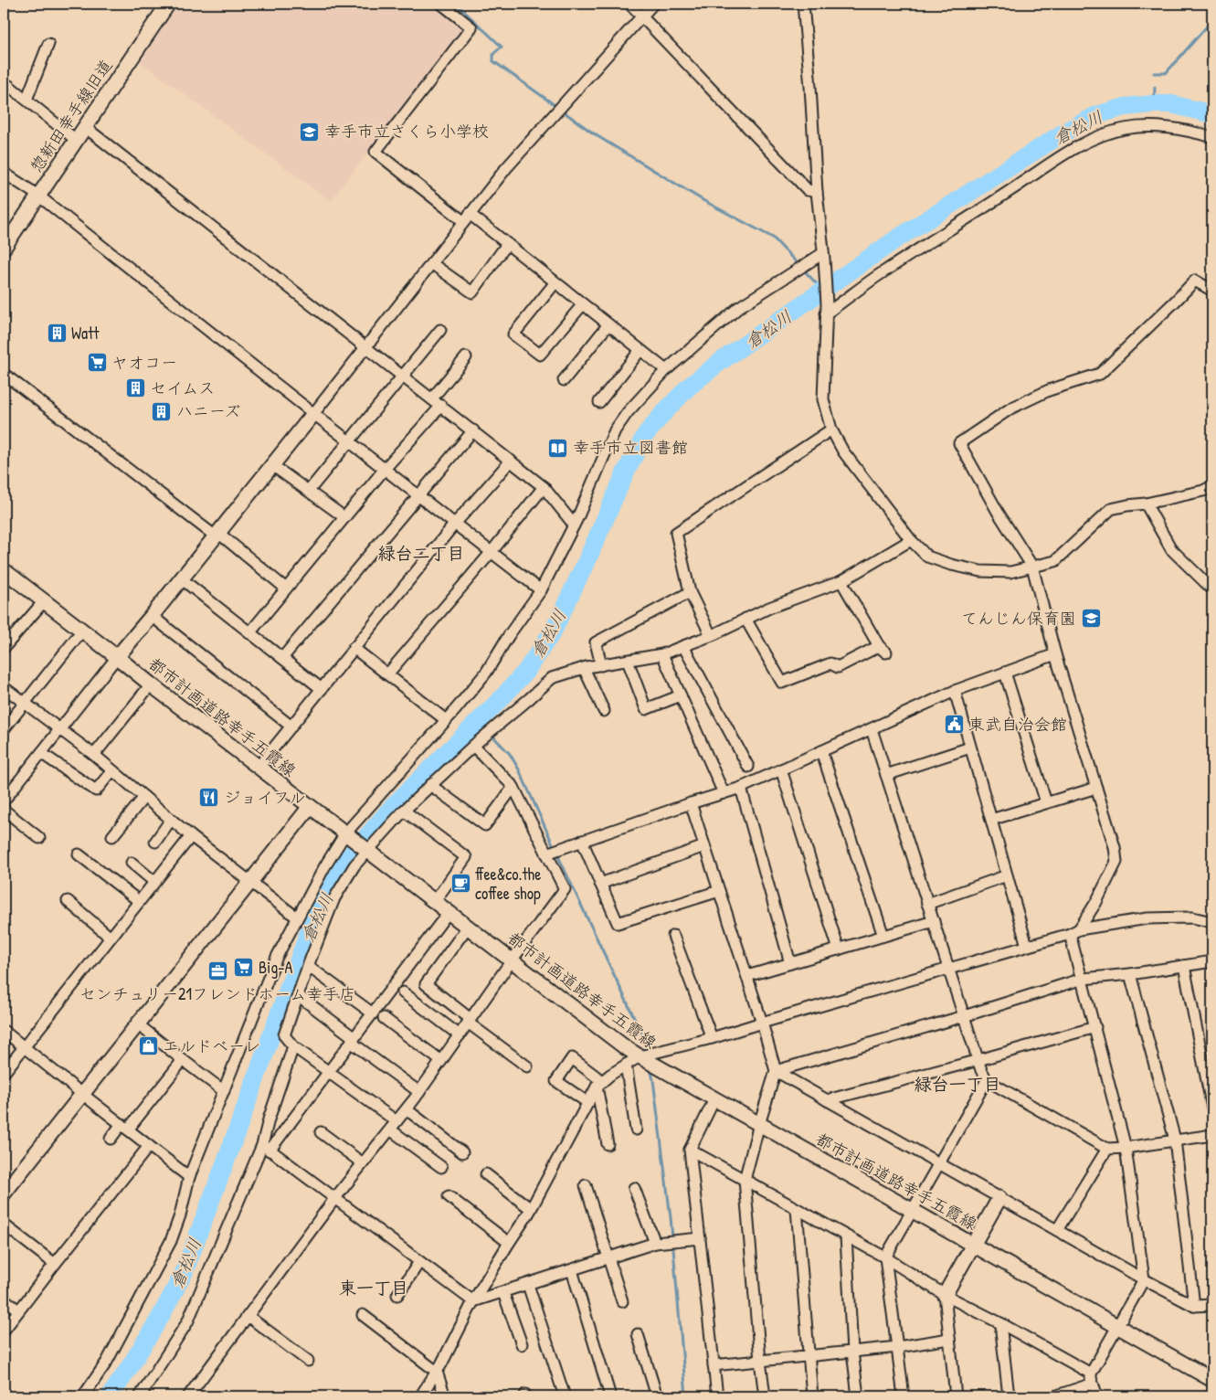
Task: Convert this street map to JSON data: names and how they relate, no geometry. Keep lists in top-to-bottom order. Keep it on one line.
{"streets":{"street":["惣新田幸手線旧道","都市計画道路幸手五霞線"]},"districts":["緑台二丁目","緑台一丁目","東一丁目"],"water":["倉松川"],"places":{"school or university":["幸手市立さくら小学校","てんじん保育園"],"building":["Watt","セイムス","ハニーズ"],"supermarket":["ヤオコー","Big-A"],"library":["幸手市立図書館"],"public building":["東武自治会館"],"restaurant":["ジョイフル"],"cafe":["ffee&co.the coffee shop"],"office":["センチュリー21フレンドホーム幸手店"],"shop":["エルドベーレ"]}}
